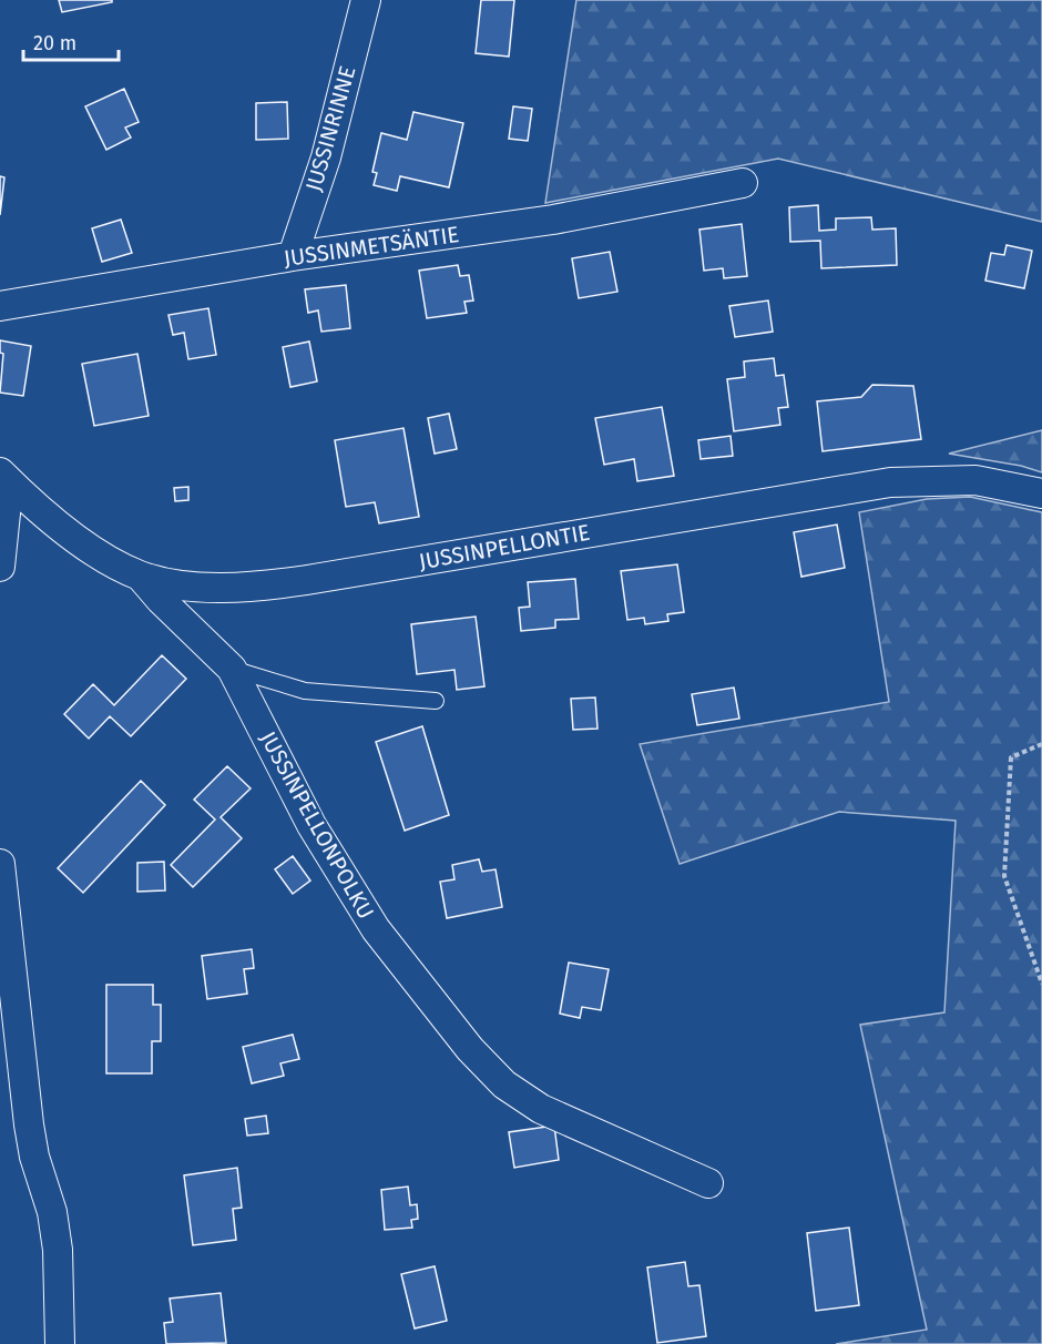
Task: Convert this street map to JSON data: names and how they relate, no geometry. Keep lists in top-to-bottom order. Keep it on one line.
{"streets":{"street":["JUSSINRINNE","JUSSINMETSÄNTIE","JUSSINPELLONTIE","JUSSINPELLONPOLKU"]},"crossings":[["JUSSINRINNE","JUSSINMETSÄNTIE"],["JUSSINPELLONTIE","JUSSINPELLONPOLKU"]],"scale_bar":"20 m"}
